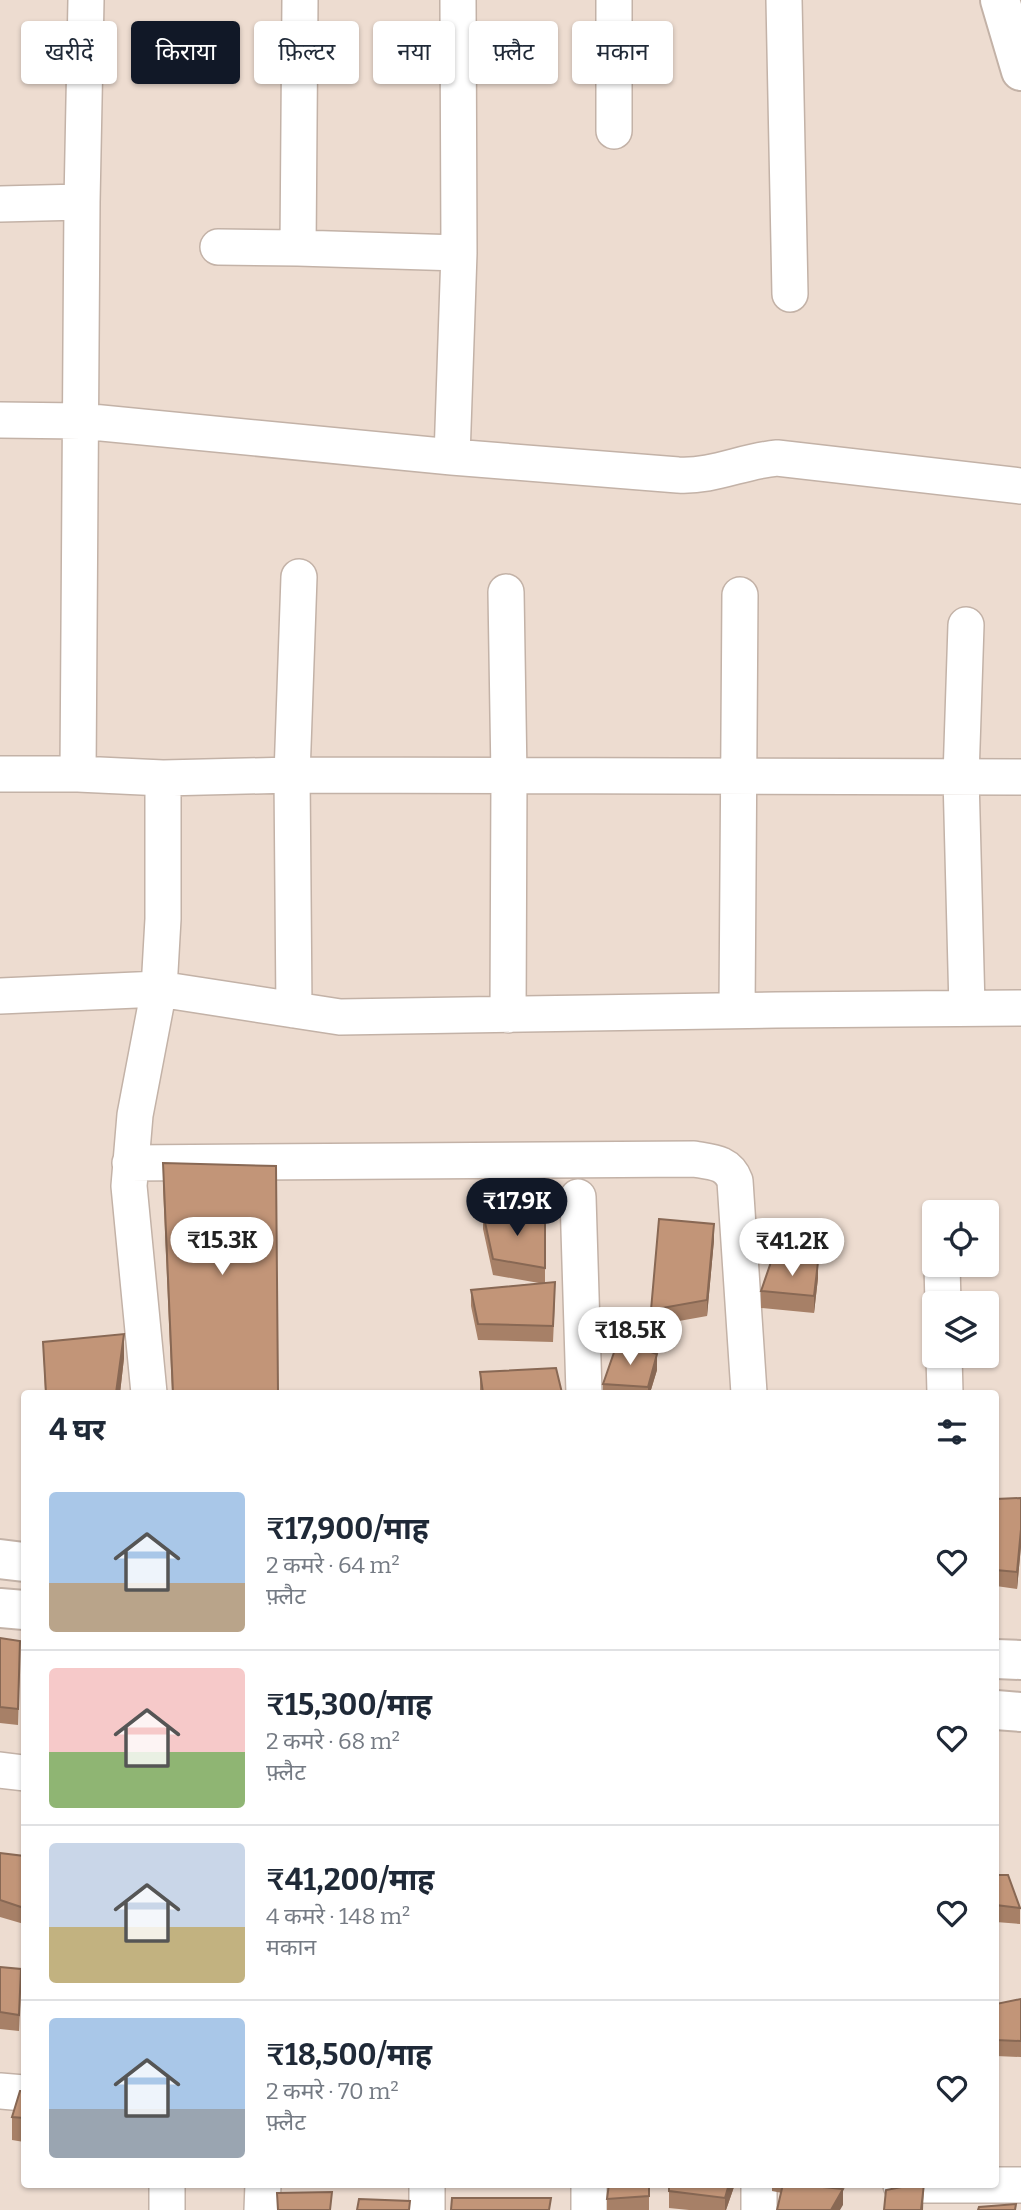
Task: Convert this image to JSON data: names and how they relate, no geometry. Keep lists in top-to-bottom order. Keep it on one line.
{"page":{"chip":["खरीदें","किराया","फ़िल्टर","नया","फ़्लैट","मकान"],"price":["₹17.9K","₹15.3K","₹41.2K","₹18.5K"],"heading":"4 घर","list":[{"name":"₹17,900/माह","note":"2 कमरे · 64 m² · फ़्लैट"},{"name":"₹15,300/माह","note":"2 कमरे · 68 m² · फ़्लैट"},{"name":"₹41,200/माह","note":"4 कमरे · 148 m² · मकान"},{"name":"₹18,500/माह","note":"2 कमरे · 70 m² · फ़्लैट"}]}}
